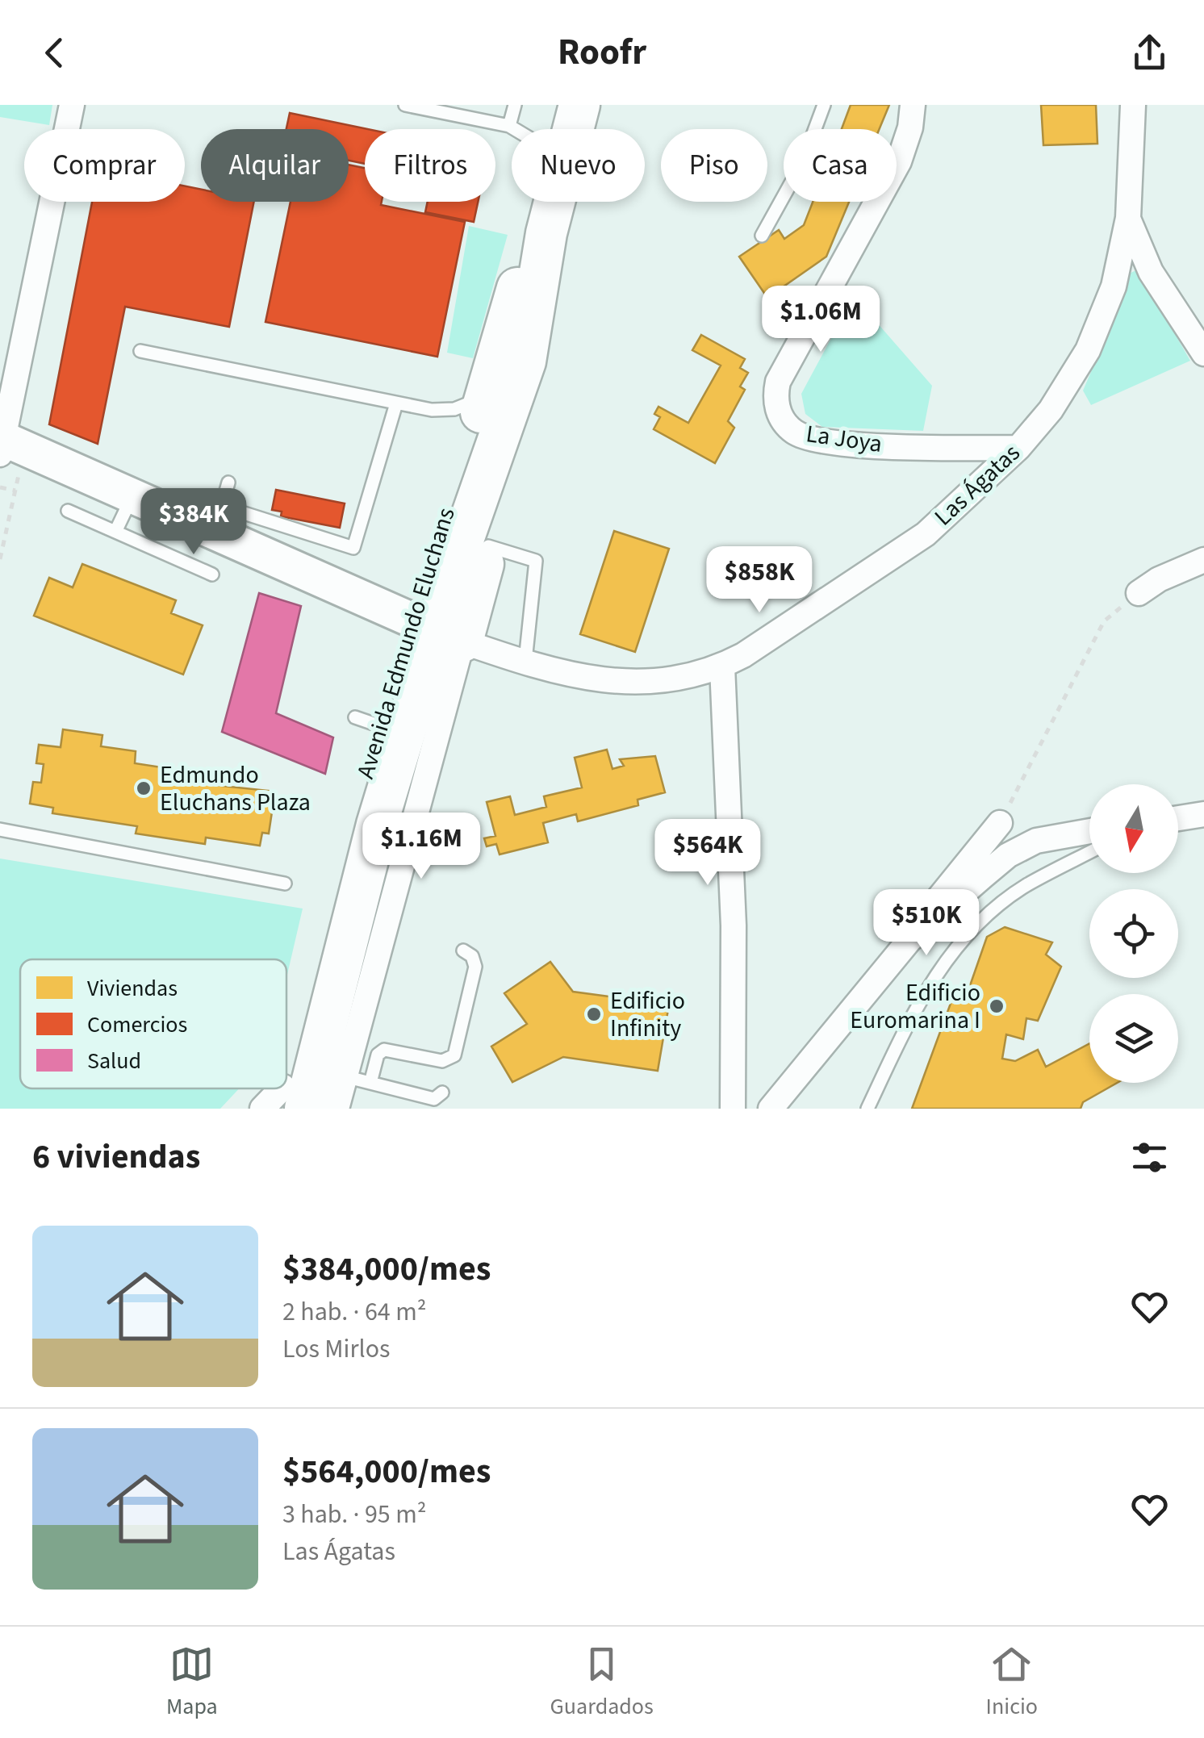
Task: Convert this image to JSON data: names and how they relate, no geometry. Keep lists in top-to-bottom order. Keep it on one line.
{"streets":{"main road":["Avenida Edmundo Eluchans"],"street":["La Joya","Las Ágatas"]},"crossings":[["La Joya","Las Ágatas"],["Las Ágatas","Avenida Edmundo Eluchans"]],"places":["Edmundo Eluchans Plaza","Edificio Euromarina I","Edificio Infinity"],"legend":["Viviendas","Comercios","Salud"],"north":"bottom","page":{"header":"Roofr","chip":["Comprar","Alquilar","Filtros","Nuevo","Piso","Casa"],"price":["$1.06M","$384K","$858K","$1.16M","$564K","$510K"],"heading":"6 viviendas","list":[{"name":"$384,000/mes","note":"2 hab. · 64 m² · Los Mirlos"},{"name":"$564,000/mes","note":"3 hab. · 95 m² · Las Ágatas"}],"tabs":["Mapa","Guardados","Inicio"]}}
